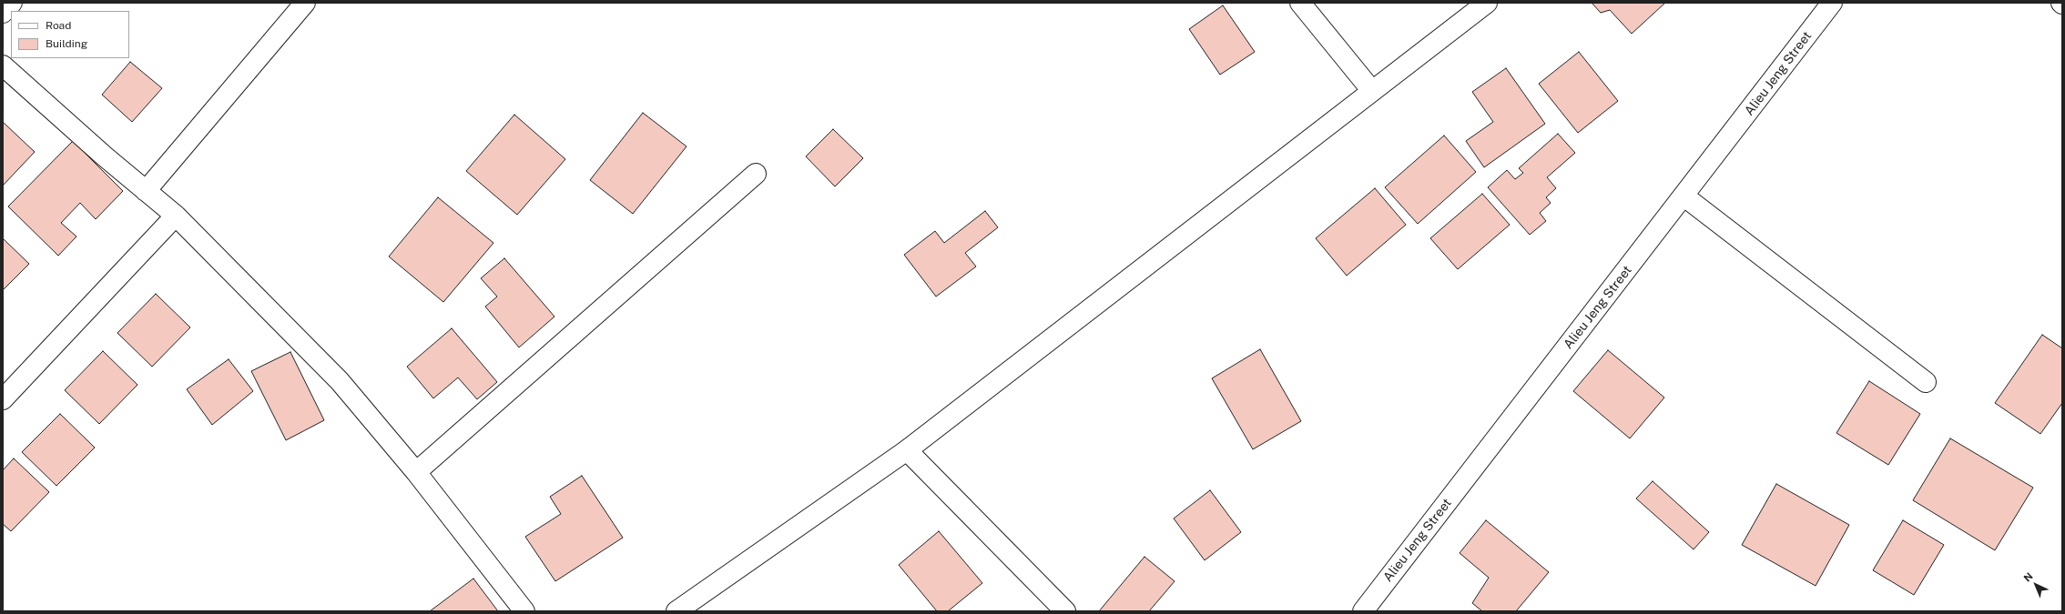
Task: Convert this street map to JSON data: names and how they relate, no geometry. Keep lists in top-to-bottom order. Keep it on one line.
{"streets":{"street":["Alieu Jeng Street"]},"legend":["Road","Building"],"north":"top left"}
